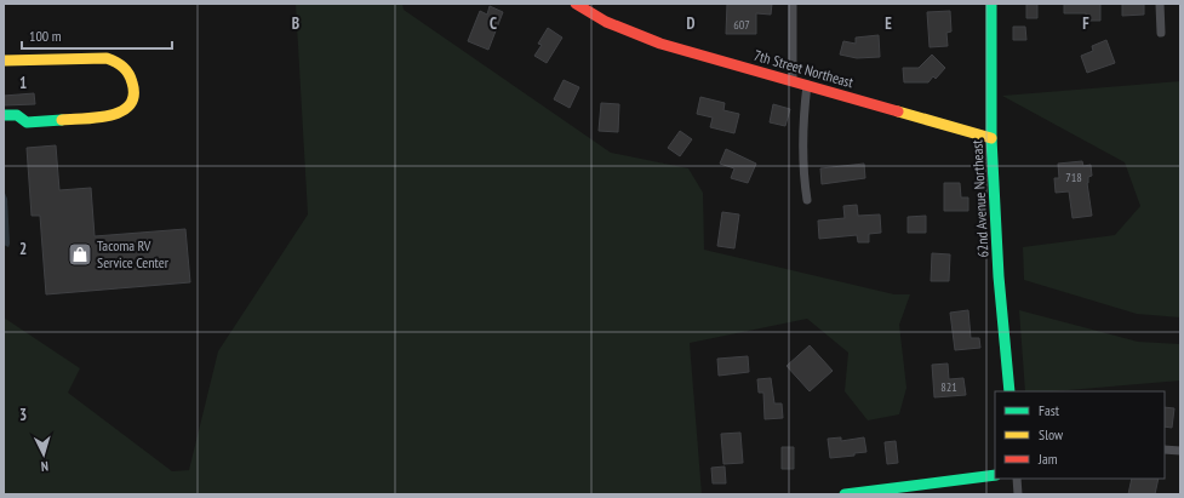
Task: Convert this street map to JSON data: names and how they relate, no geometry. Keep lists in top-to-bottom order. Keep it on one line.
{"streets":{"street":["7th Street Northeast","62nd Avenue Northeast"]},"crossings":[["7th Street Northeast","62nd Avenue Northeast"]],"places":{"shop":["Tacoma RV Service Center"]},"house_numbers":["607","718","821"],"legend":["Fast","Slow","Jam"],"scale_bar":"100 m","north":"bottom","grid":{"columns":["B","C","D","E","F"],"rows":["1","2","3"]}}
